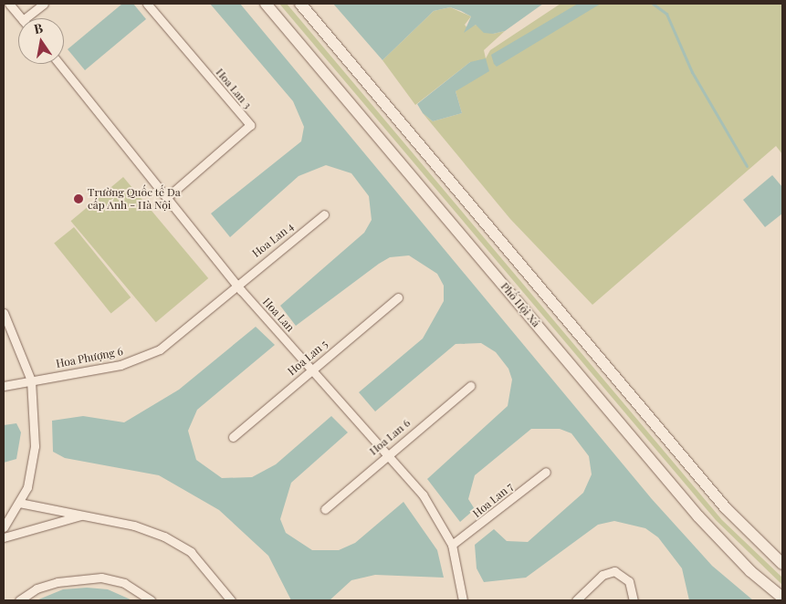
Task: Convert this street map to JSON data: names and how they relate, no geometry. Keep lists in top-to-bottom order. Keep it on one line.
{"streets":{"main road":["Phố Hội Xá"],"street":["Hoa Lan 3","Hoa Lan 4","Hoa Lan","Hoa Phượng 6","Hoa Lan 5","Hoa Lan 6","Hoa Lan 7"]},"crossings":[["Hoa Lan 3","Hoa Lan"],["Hoa Lan 4","Hoa Lan"],["Hoa Lan 4","Hoa Phượng 6"],["Hoa Lan","Hoa Phượng 6"],["Hoa Lan","Hoa Lan 5"],["Hoa Lan","Hoa Lan 6"],["Hoa Lan","Hoa Lan 7"]],"places":["Trường Quốc tế Đa cấp Anh - Hà Nội"],"north":"top"}
